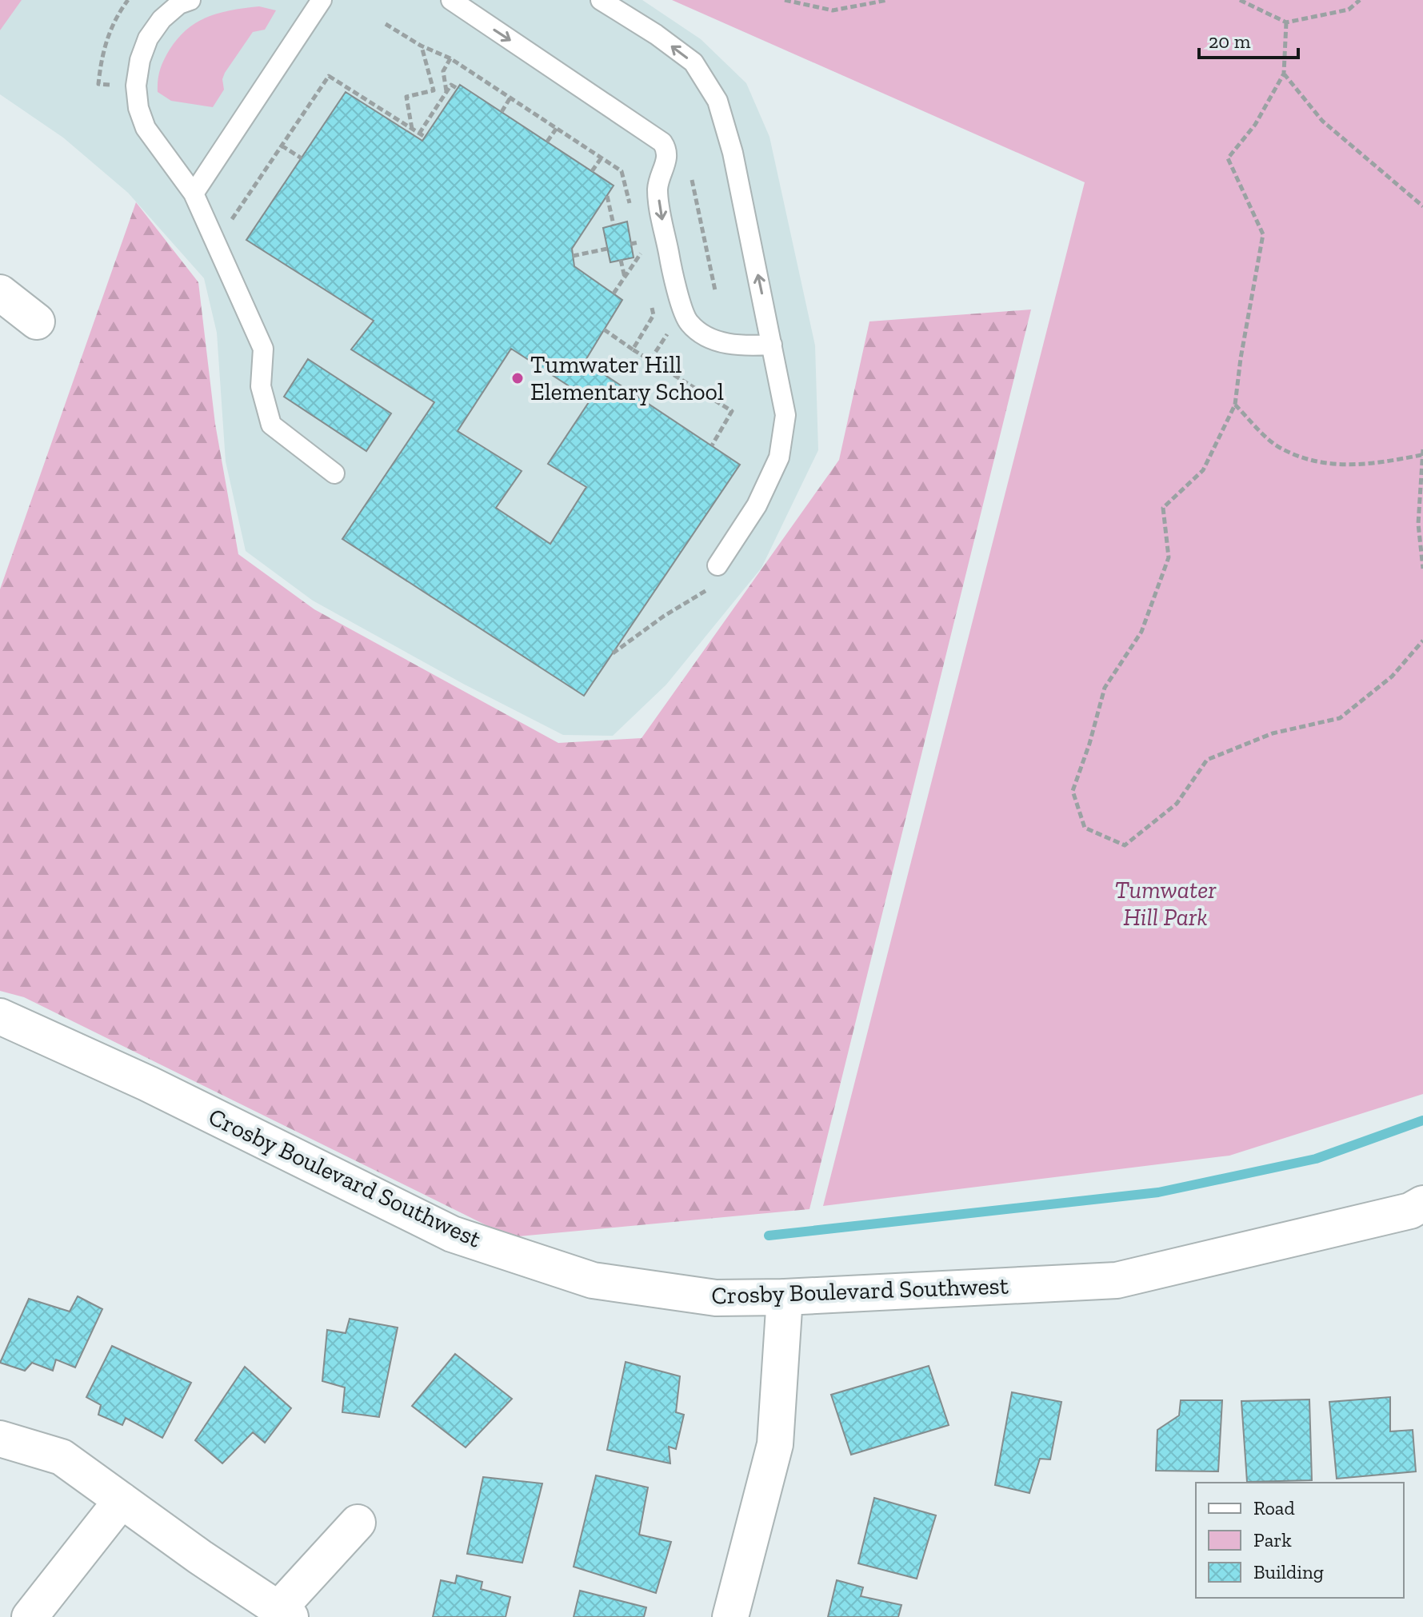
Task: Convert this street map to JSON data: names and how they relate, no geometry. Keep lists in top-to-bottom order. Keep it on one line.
{"streets":{"street":["Crosby Boulevard Southwest"]},"parks":["Tumwater Hill Park"],"places":["Tumwater Hill Elementary School"],"legend":["Road","Park","Building"],"scale_bar":"20 m"}
